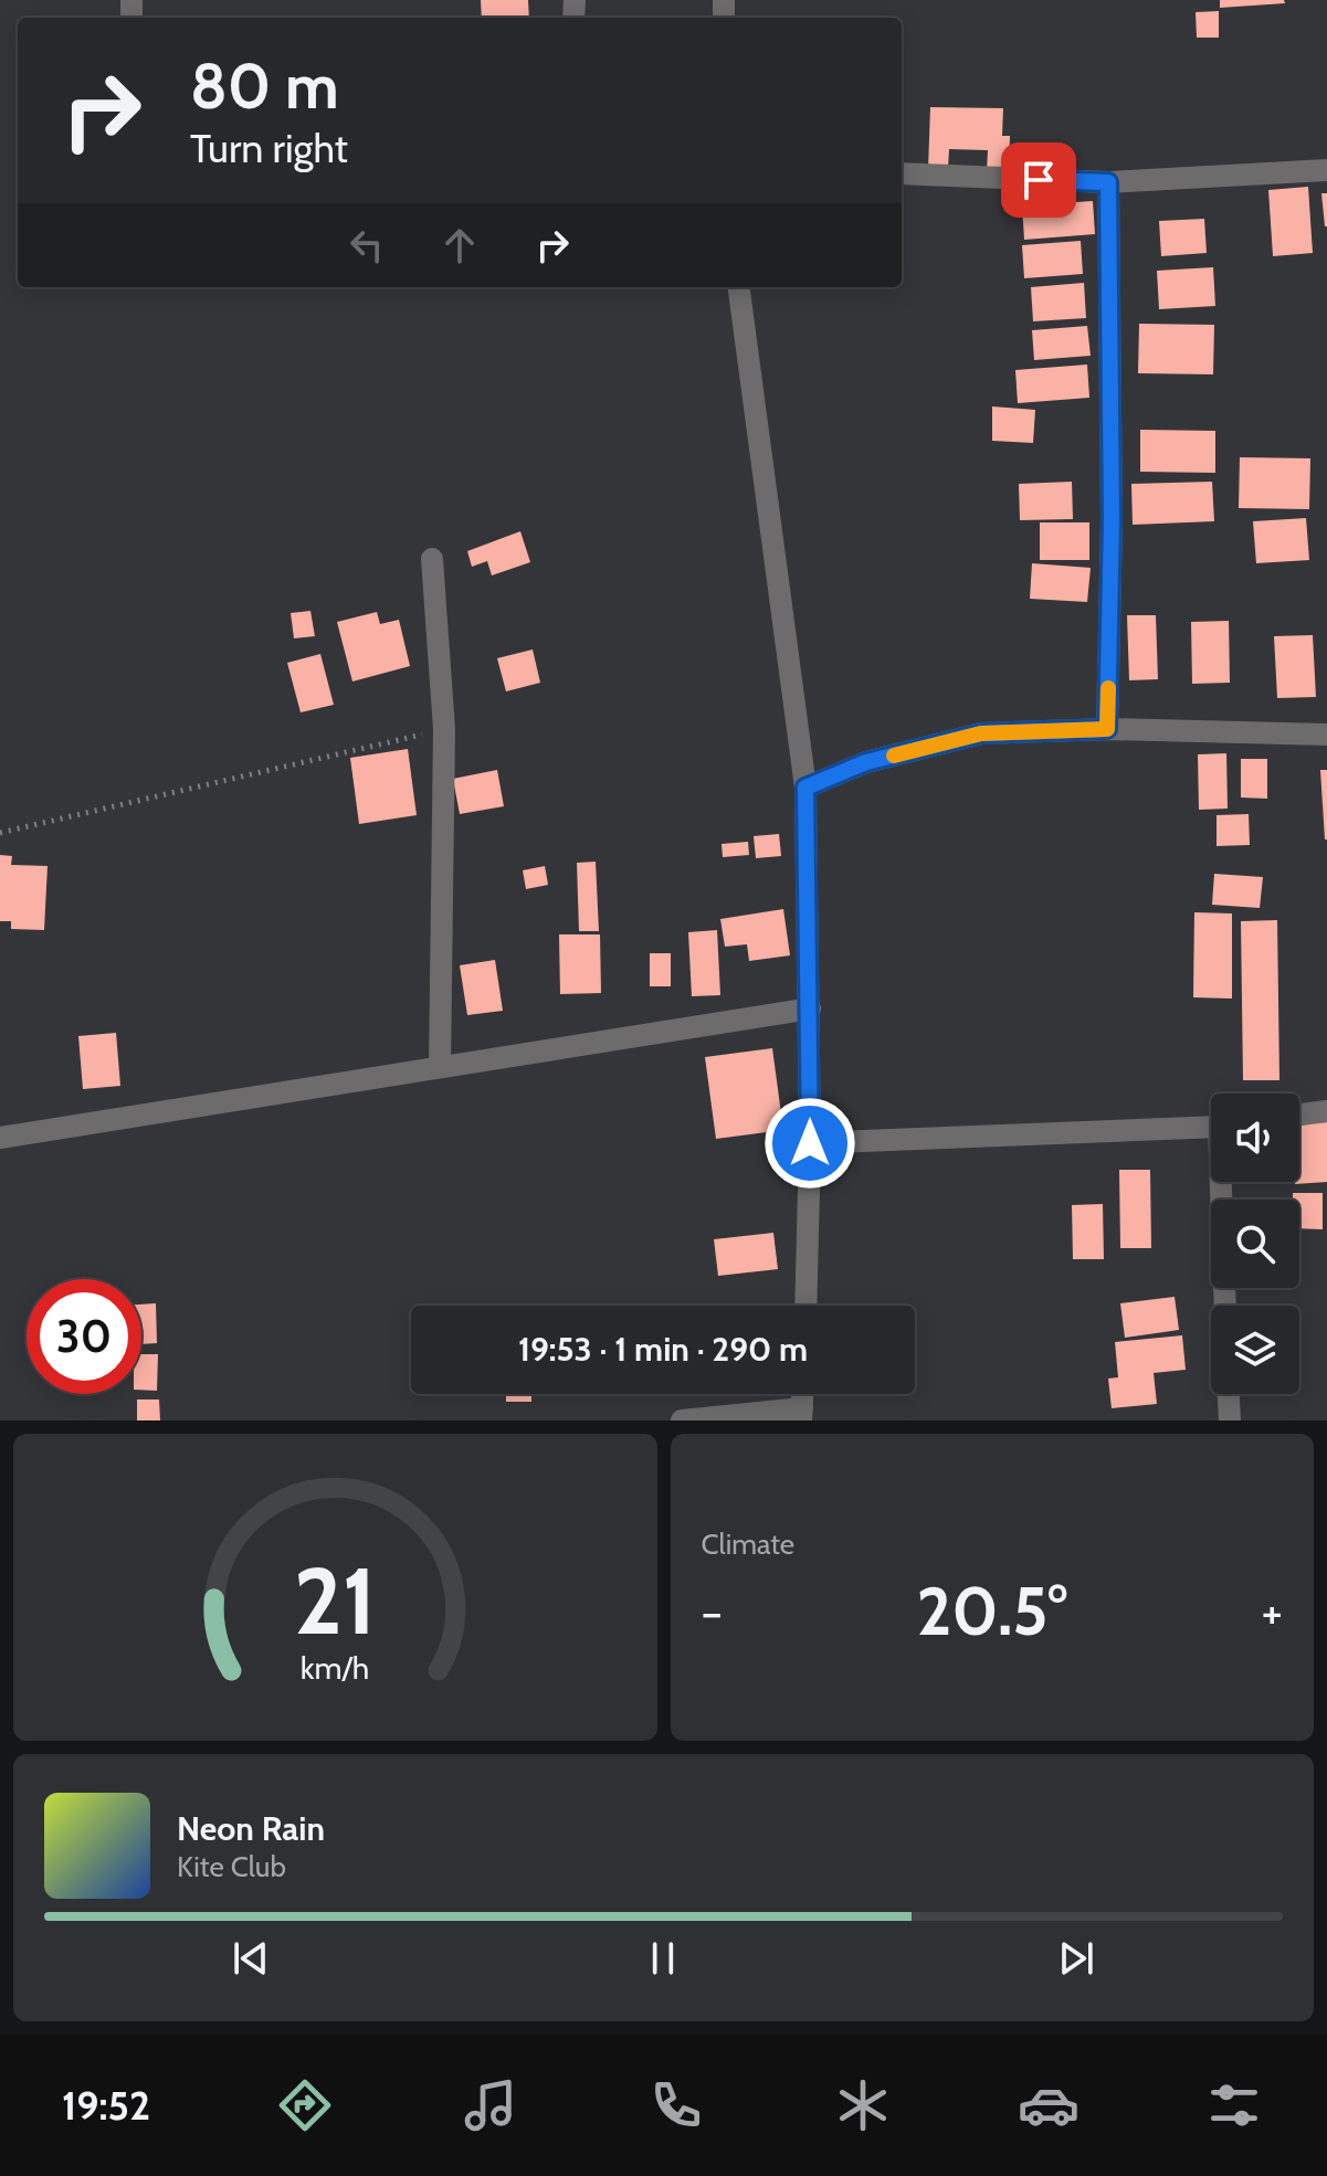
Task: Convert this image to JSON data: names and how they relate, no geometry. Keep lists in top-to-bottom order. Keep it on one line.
{"page":{"turn":["80 m","Turn right"],"limit":"30","trip":"19:53 · 1 min · 290 m","tile":"Climate","heat":["−","20.5°","+"],"song":["Neon Rain","Kite Club"],"tabs":"19:52","gauge":["21","km/h"]}}
